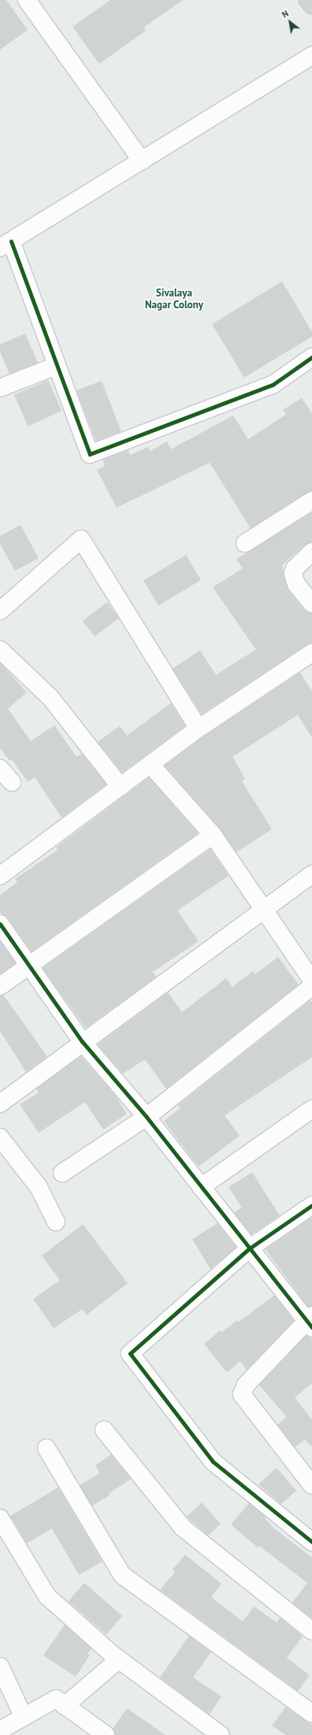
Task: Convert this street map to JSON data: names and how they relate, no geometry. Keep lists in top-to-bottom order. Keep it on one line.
{"districts":["Sivalaya Nagar Colony"],"north":"top left"}
